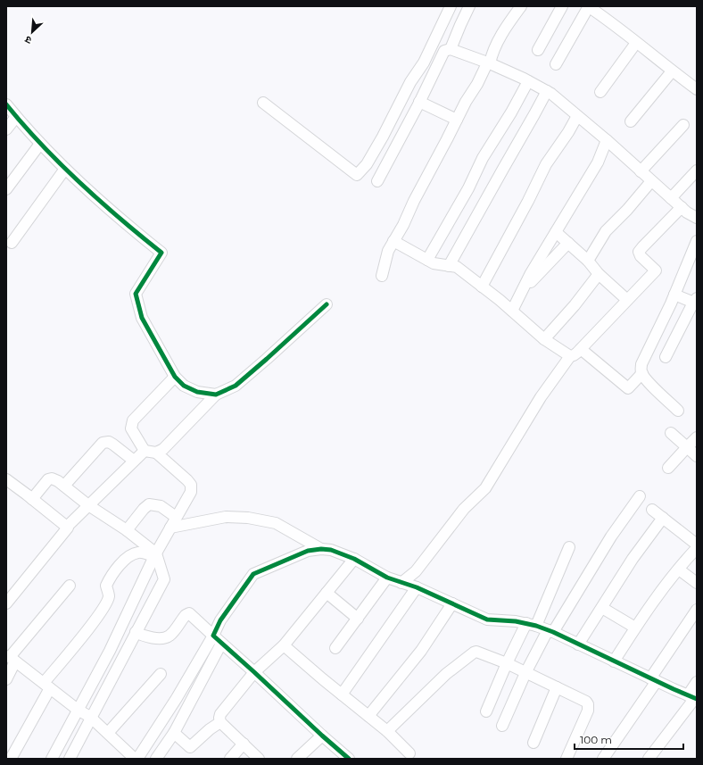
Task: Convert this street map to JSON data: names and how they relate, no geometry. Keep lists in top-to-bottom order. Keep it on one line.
{"scale_bar":"100 m","north":"bottom left"}
